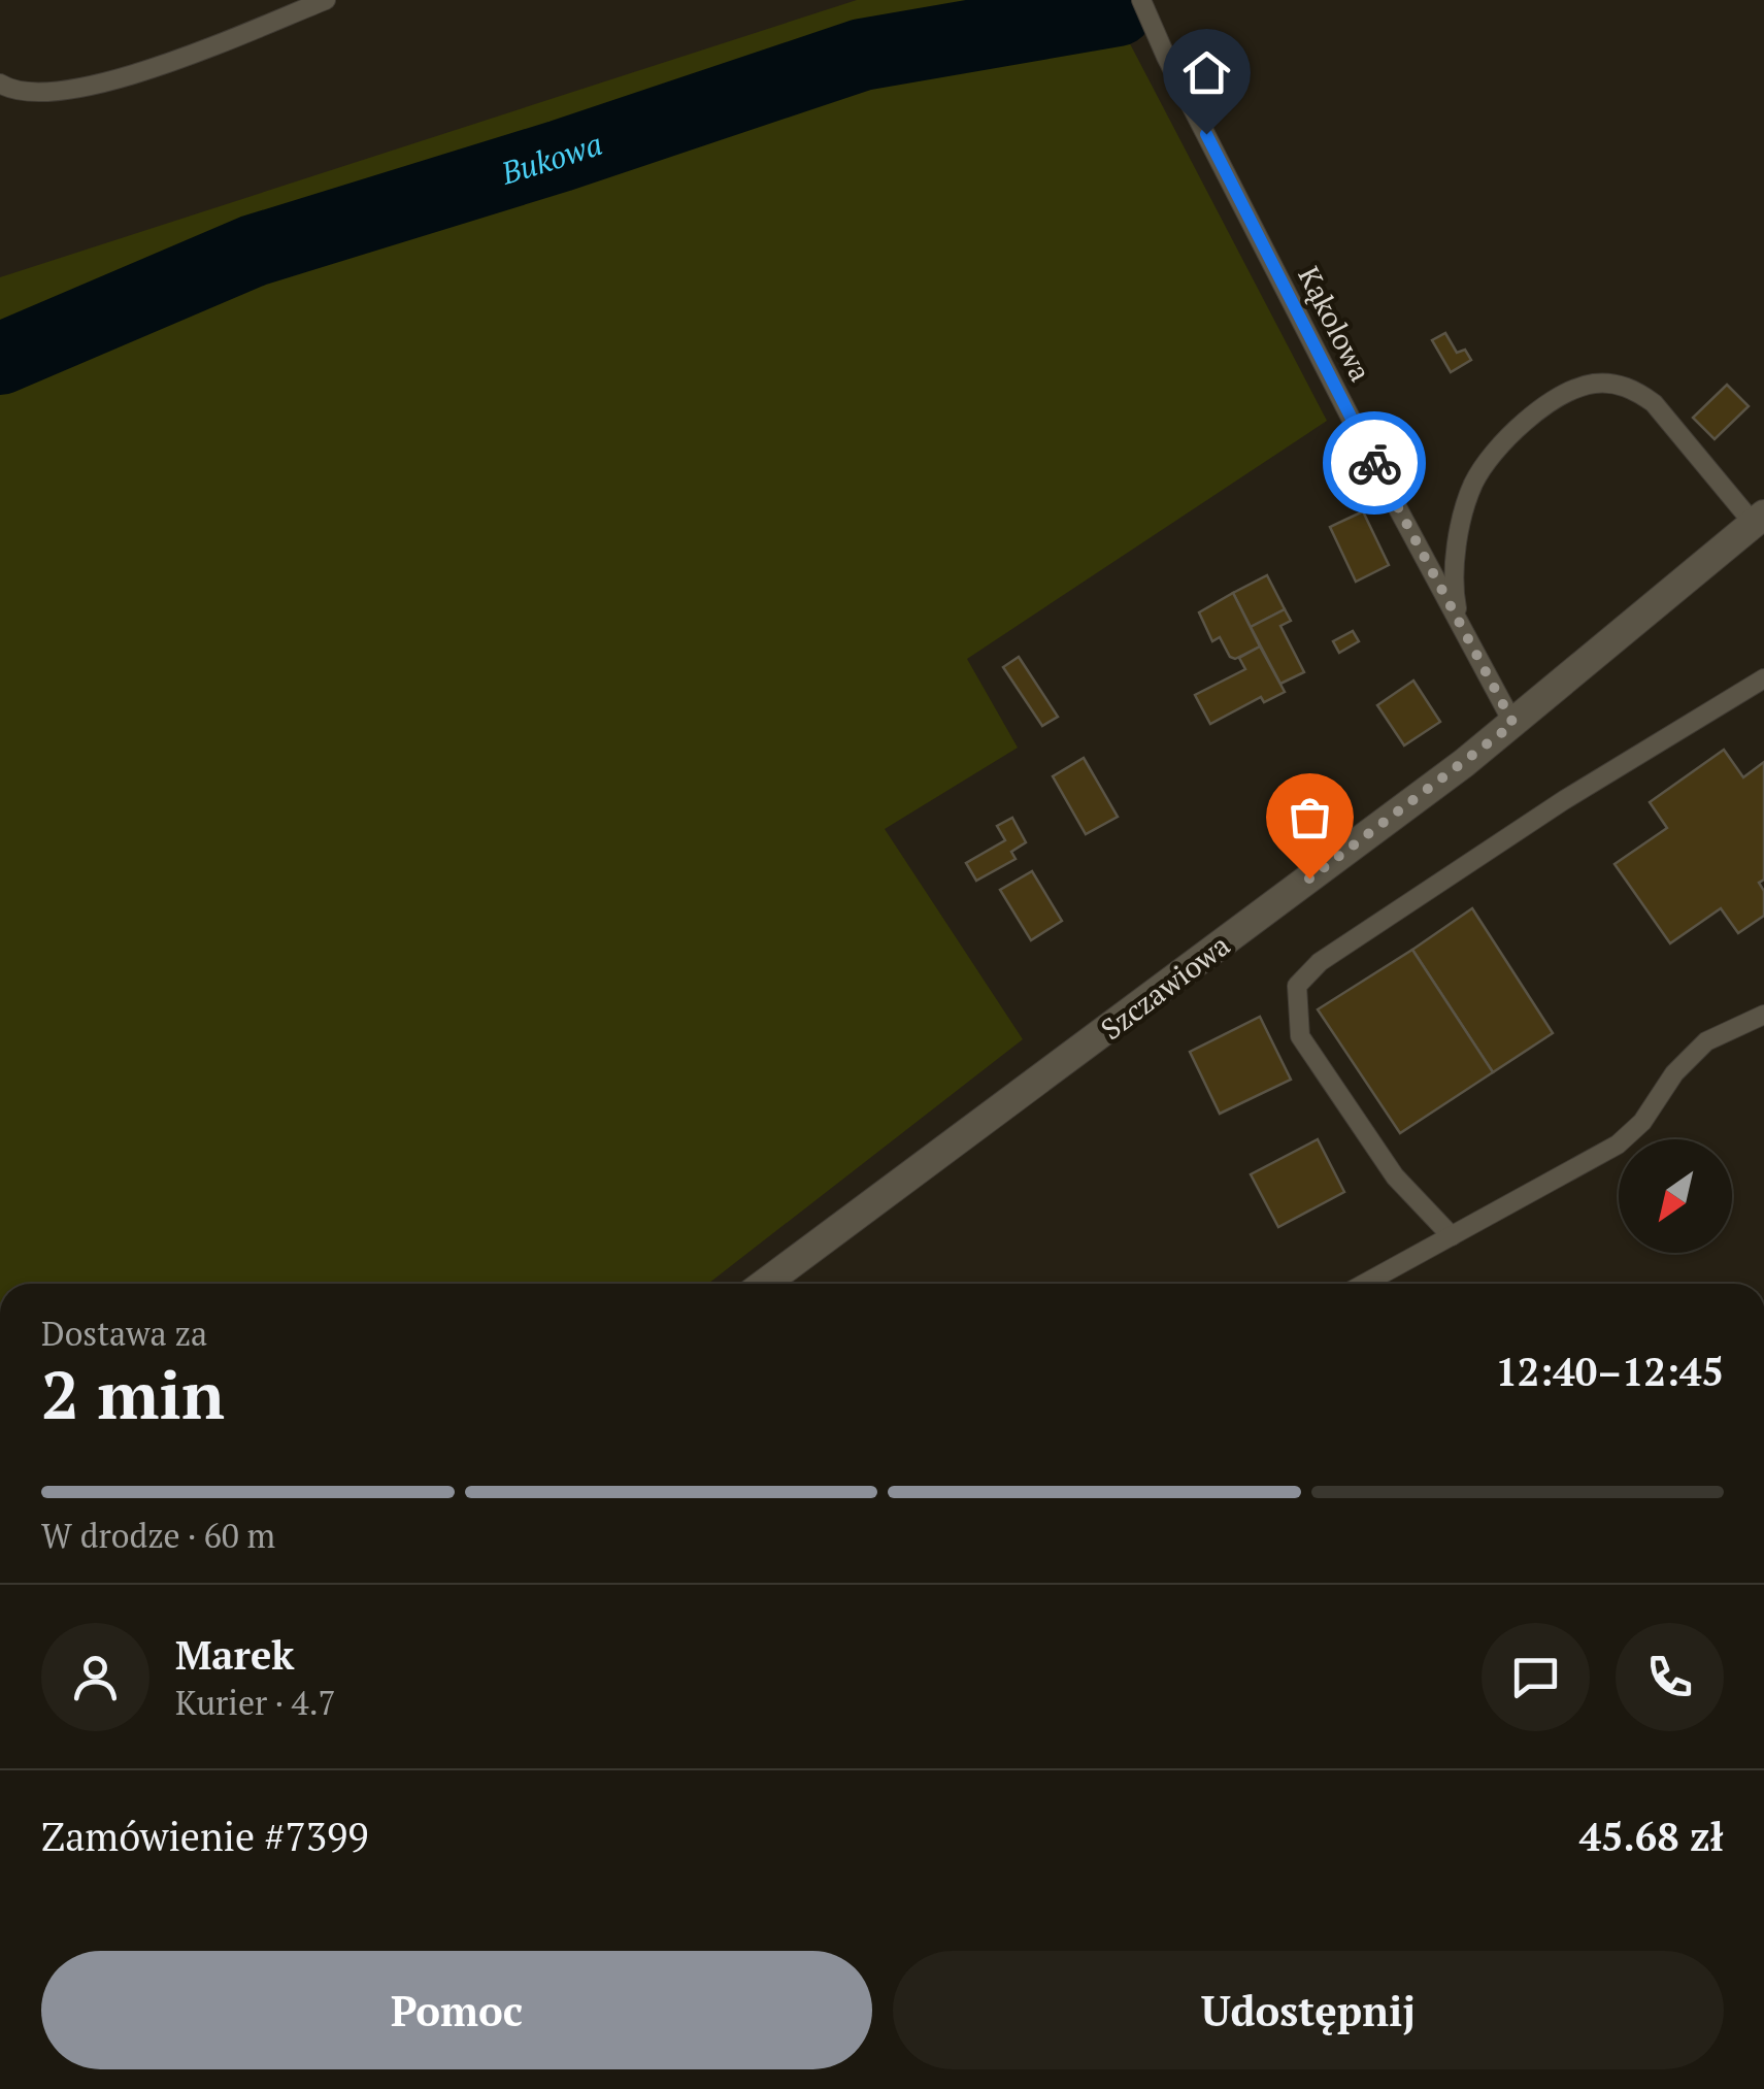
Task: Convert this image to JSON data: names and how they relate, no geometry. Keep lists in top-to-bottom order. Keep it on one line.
{"streets":{"street":["Szczawiowa"],"lane":["Kąkolowa"]},"crossings":[["Kąkolowa","Szczawiowa"]],"water":["Bukowa"],"north":"bottom left","page":{"heading":["2 min","Dostawa za","12:40–12:45"],"panel":["Marek","Kurier · 4.7","Zamówienie #7399","45.68 zł"],"bar":"W drodze · 60 m","buttons":["Pomoc","Udostępnij"]}}
